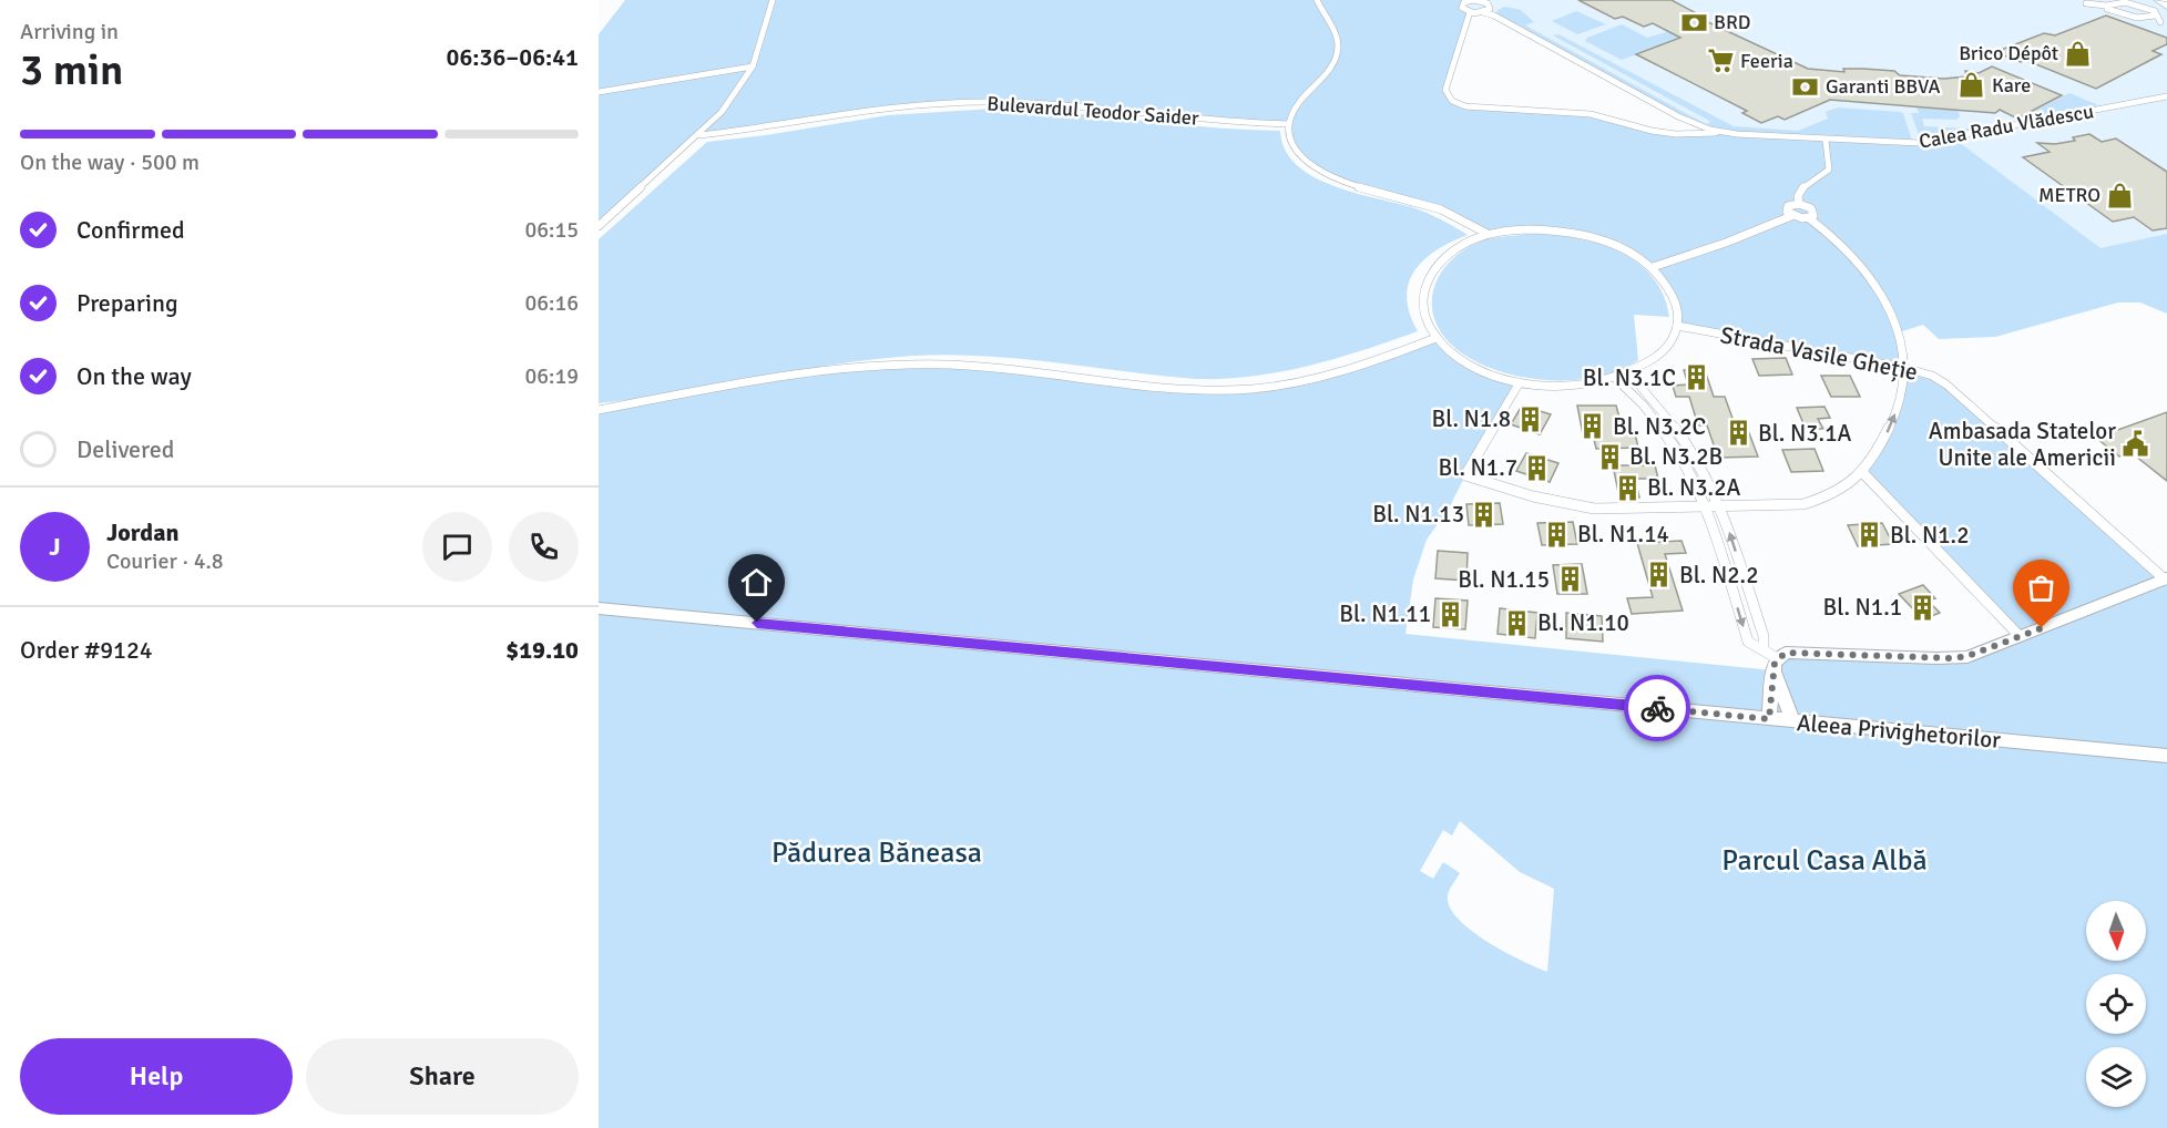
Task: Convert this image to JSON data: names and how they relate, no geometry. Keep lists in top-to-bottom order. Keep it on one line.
{"streets":{"street":["Bulevardul Teodor Saider","Calea Radu Vlădescu","Strada Vasile Gheție","Aleea Privighetorilor"]},"parks":["Pădurea Băneasa","Parcul Casa Albă"],"places":{"bank":["BRD","Garanti BBVA"],"shop":["Brico Dépôt","Kare","METRO"],"supermarket":["Feeria"],"building":["Bl. N3.1C","Bl. N1.8","Bl. N3.2C","Bl. N3.1A","Bl. N3.2B","Bl. N1.7","Bl. N3.2A","Bl. N1.13","Bl. N1.14","Bl. N1.2","Bl. N2.2","Bl. N1.15","Bl. N1.1","Bl. N1.11","Bl. N1.10"],"public building":["Ambasada Statelor Unite ale Americii"]},"north":"bottom","page":{"heading":["3 min","Arriving in","06:36–06:41"],"panel":["Jordan","Courier · 4.8","Order #9124","$19.10"],"bar":"On the way · 500 m","list":[["Confirmed","06:15"],["Preparing","06:16"],["On the way","06:19"],"Delivered"],"round":"J","buttons":["Help","Share"]}}
